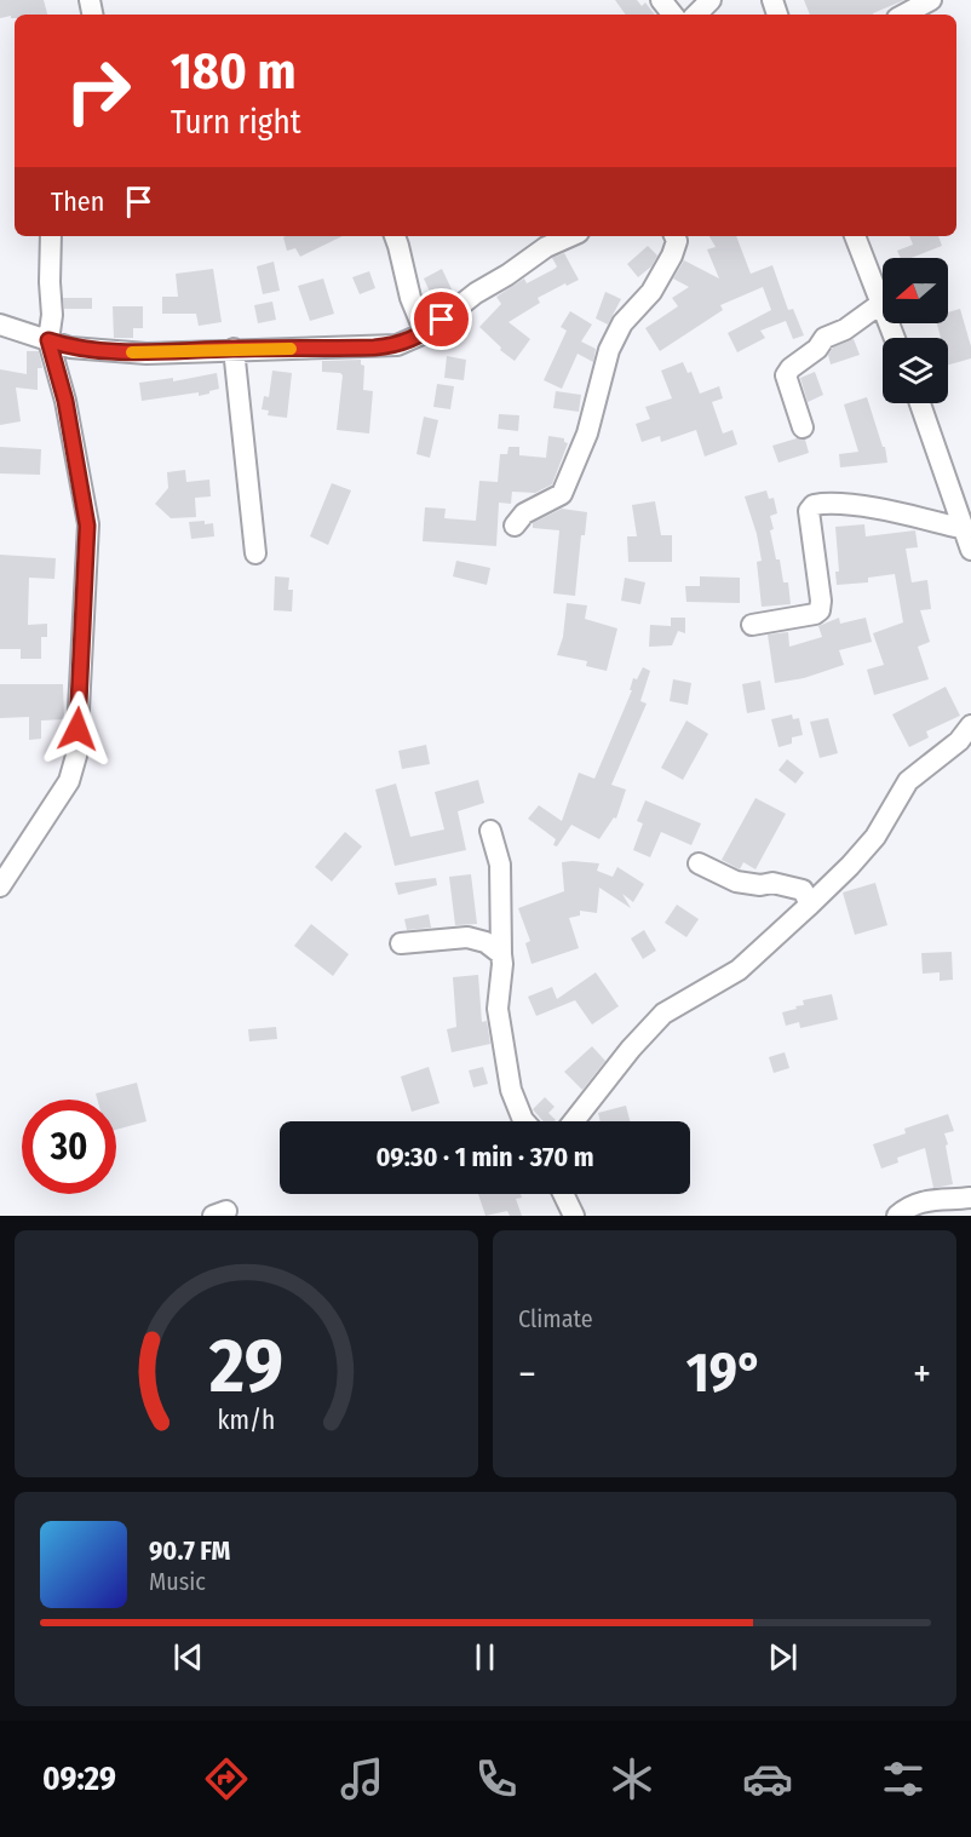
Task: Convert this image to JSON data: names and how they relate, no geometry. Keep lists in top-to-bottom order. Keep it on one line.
{"north":"left","page":{"turn":["180 m","Turn right"],"then":"Then","limit":"30","trip":"09:30 · 1 min · 370 m","tile":"Climate","heat":["−","19°","+"],"song":["90.7 FM","Music"],"tabs":"09:29","gauge":["29","km/h"]}}
